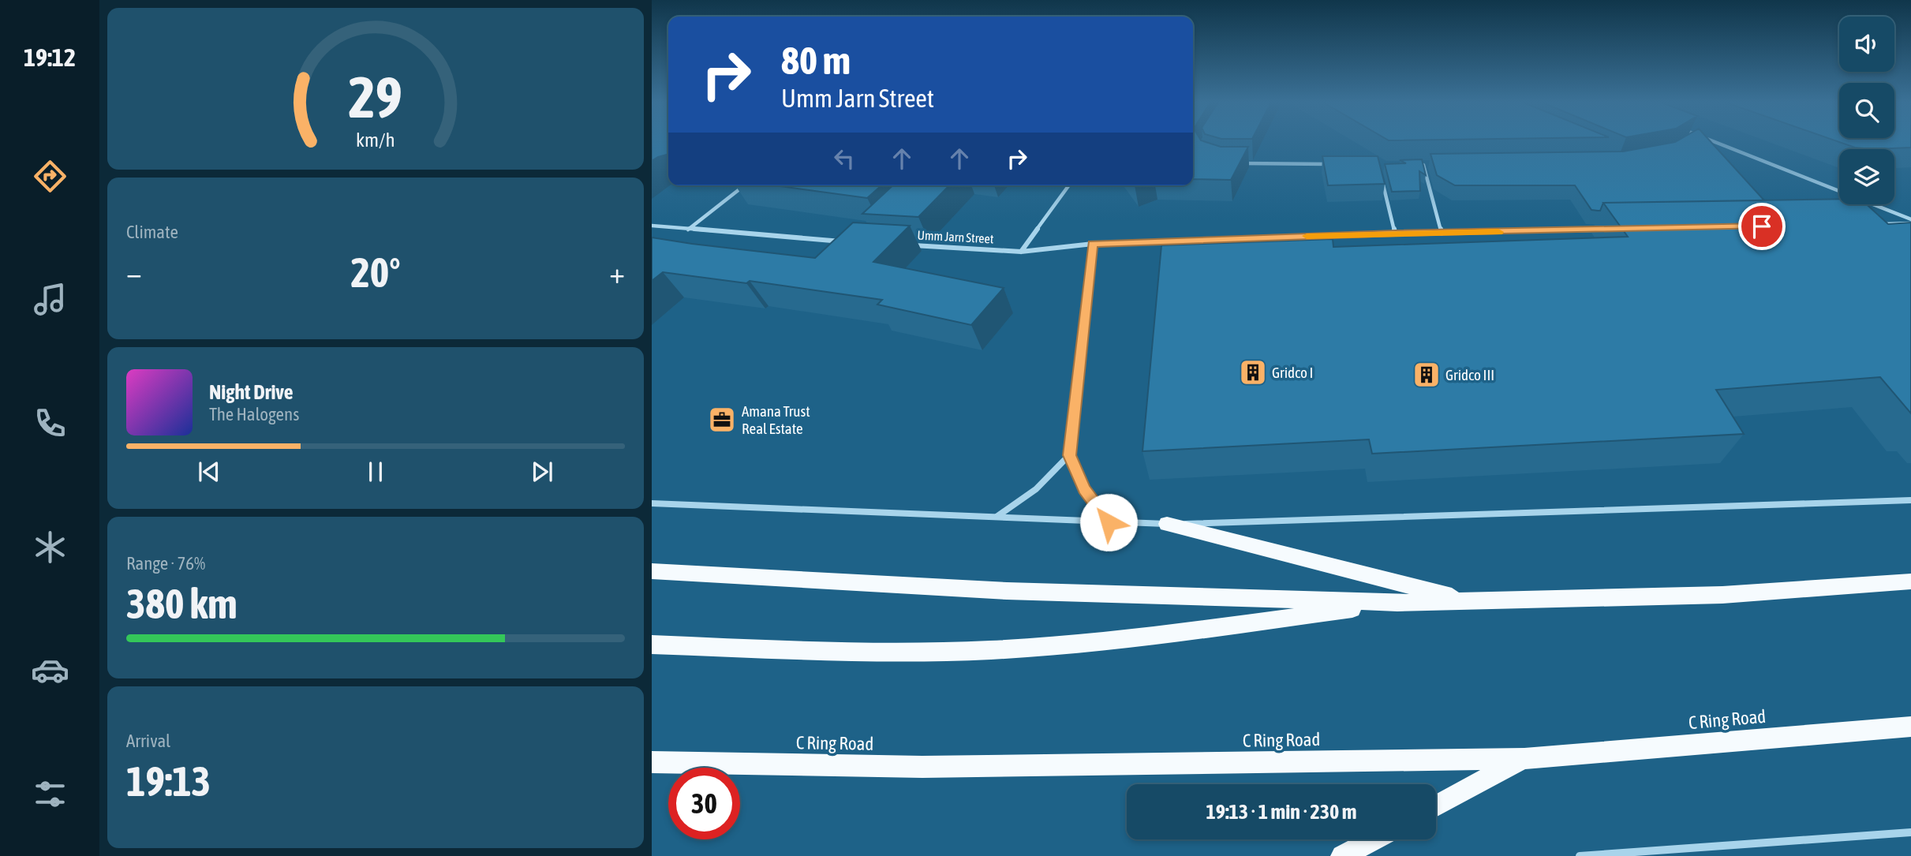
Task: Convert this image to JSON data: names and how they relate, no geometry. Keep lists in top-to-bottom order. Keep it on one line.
{"streets":{"highway":["C Ring Road"],"street":["Umm Jarn Street"]},"places":{"building":["Gridco I","Gridco III"],"office":["Amana Trust Real Estate"]},"page":{"tabs":"19:12","turn":["80 m","Umm Jarn Street"],"tile":["Climate",["Range · 76%","380 km"],["Arrival","19:13"]],"heat":["−","20°","+"],"song":["Night Drive","The Halogens"],"limit":"30","trip":"19:13 · 1 min · 230 m","gauge":["29","km/h"]}}
